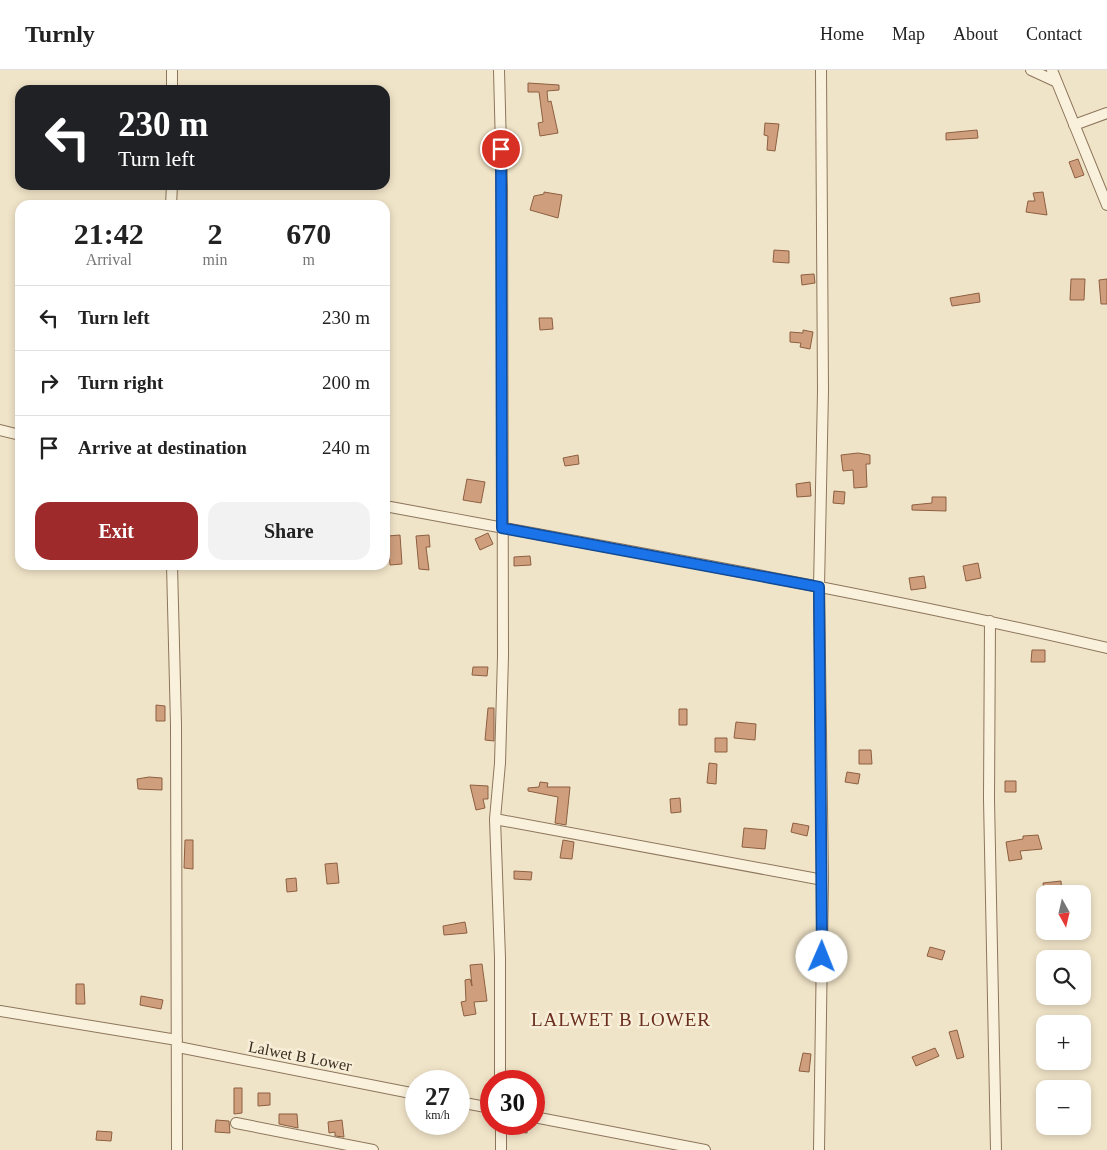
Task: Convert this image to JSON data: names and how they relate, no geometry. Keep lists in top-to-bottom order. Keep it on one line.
{"streets":{"street":["Lalwet B Lower"]},"districts":["LALWET B LOWER"],"north":"bottom","page":{"header":"Turnly","nav":["Home","Map","About","Contact"],"turn":["230 m","Turn left"],"eta":["21:42","Arrival","2","min","670","m"],"list":[{"name":"Turn left","value":"230 m"},{"name":"Turn right","value":"200 m"},{"name":"Arrive at destination","value":"240 m"}],"buttons":["Exit","Share"],"map_buttons":["+","−"],"speed":"27 km/h","limit":"30"}}
